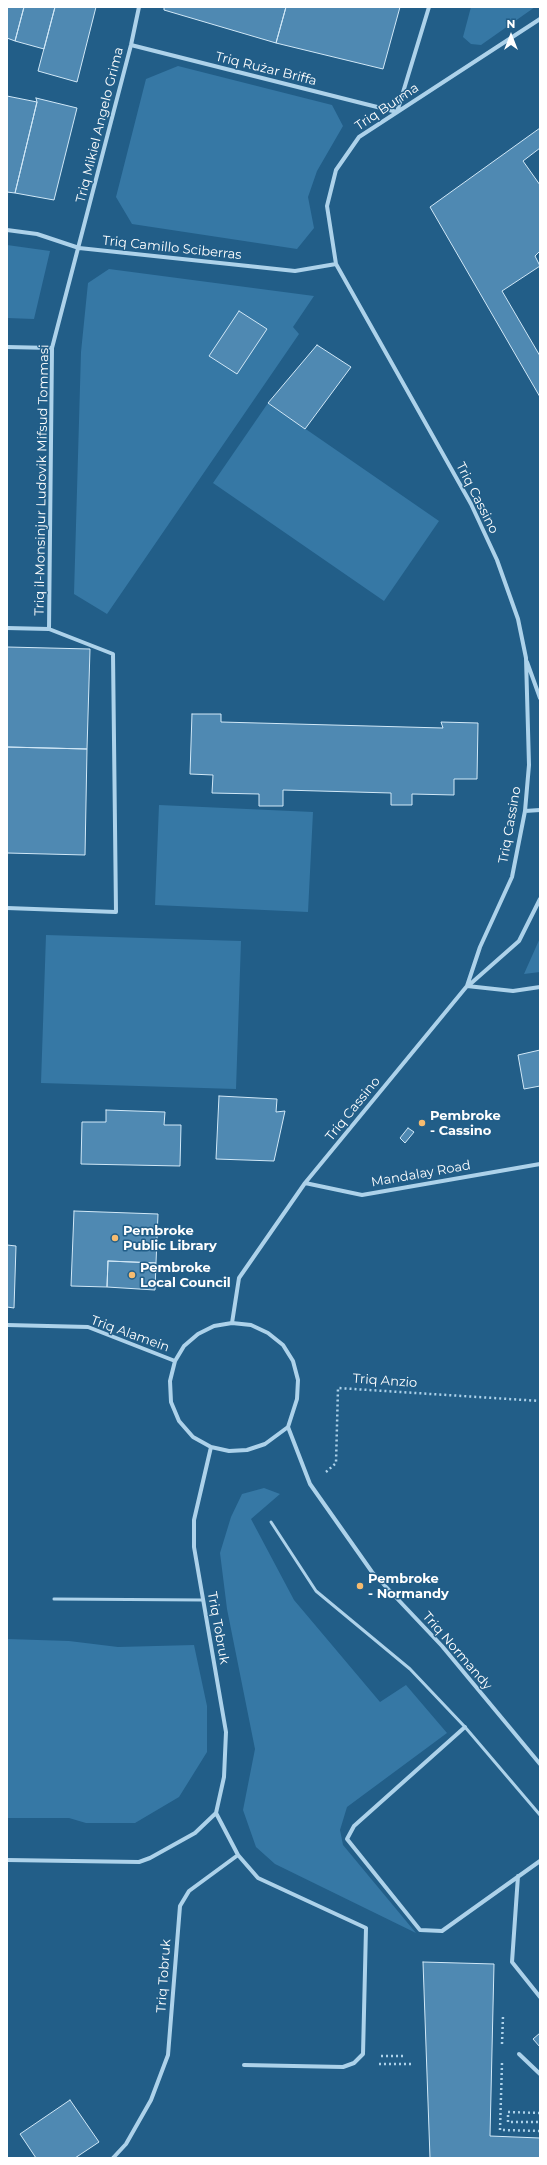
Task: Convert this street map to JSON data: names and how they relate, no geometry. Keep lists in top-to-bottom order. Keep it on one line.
{"streets":{"street":["Triq Rużar Briffa","Triq Burma","Triq Mikiel Angelo Grima","Triq Camillo Sciberras","Triq il-Monsinjur Ludovik Mifsud Tommasi","Triq Cassino","Mandalay Road","Triq Alamein","Triq Tobruk","Triq Normandy"],"path":["Triq Anzio"]},"crossings":[["Triq Rużar Briffa","Triq Burma"],["Triq Rużar Briffa","Triq Mikiel Angelo Grima"],["Triq Burma","Triq Camillo Sciberras"],["Triq Burma","Triq Cassino"],["Triq Mikiel Angelo Grima","Triq Camillo Sciberras"],["Triq Mikiel Angelo Grima","Triq il-Monsinjur Ludovik Mifsud Tommasi"],["Triq Camillo Sciberras","Triq il-Monsinjur Ludovik Mifsud Tommasi"],["Triq Camillo Sciberras","Triq Cassino"],["Triq Cassino","Mandalay Road"],["Triq Cassino","Triq Alamein"],["Triq Cassino","Triq Tobruk"],["Triq Cassino","Triq Normandy"],["Triq Alamein","Triq Tobruk"],["Triq Alamein","Triq Normandy"],["Triq Anzio","Triq Normandy"],["Triq Tobruk","Triq Normandy"]],"places":["Pembroke - Cassino","Pembroke Public Library","Pembroke Local Council","Pembroke - Normandy"],"north":"top"}
